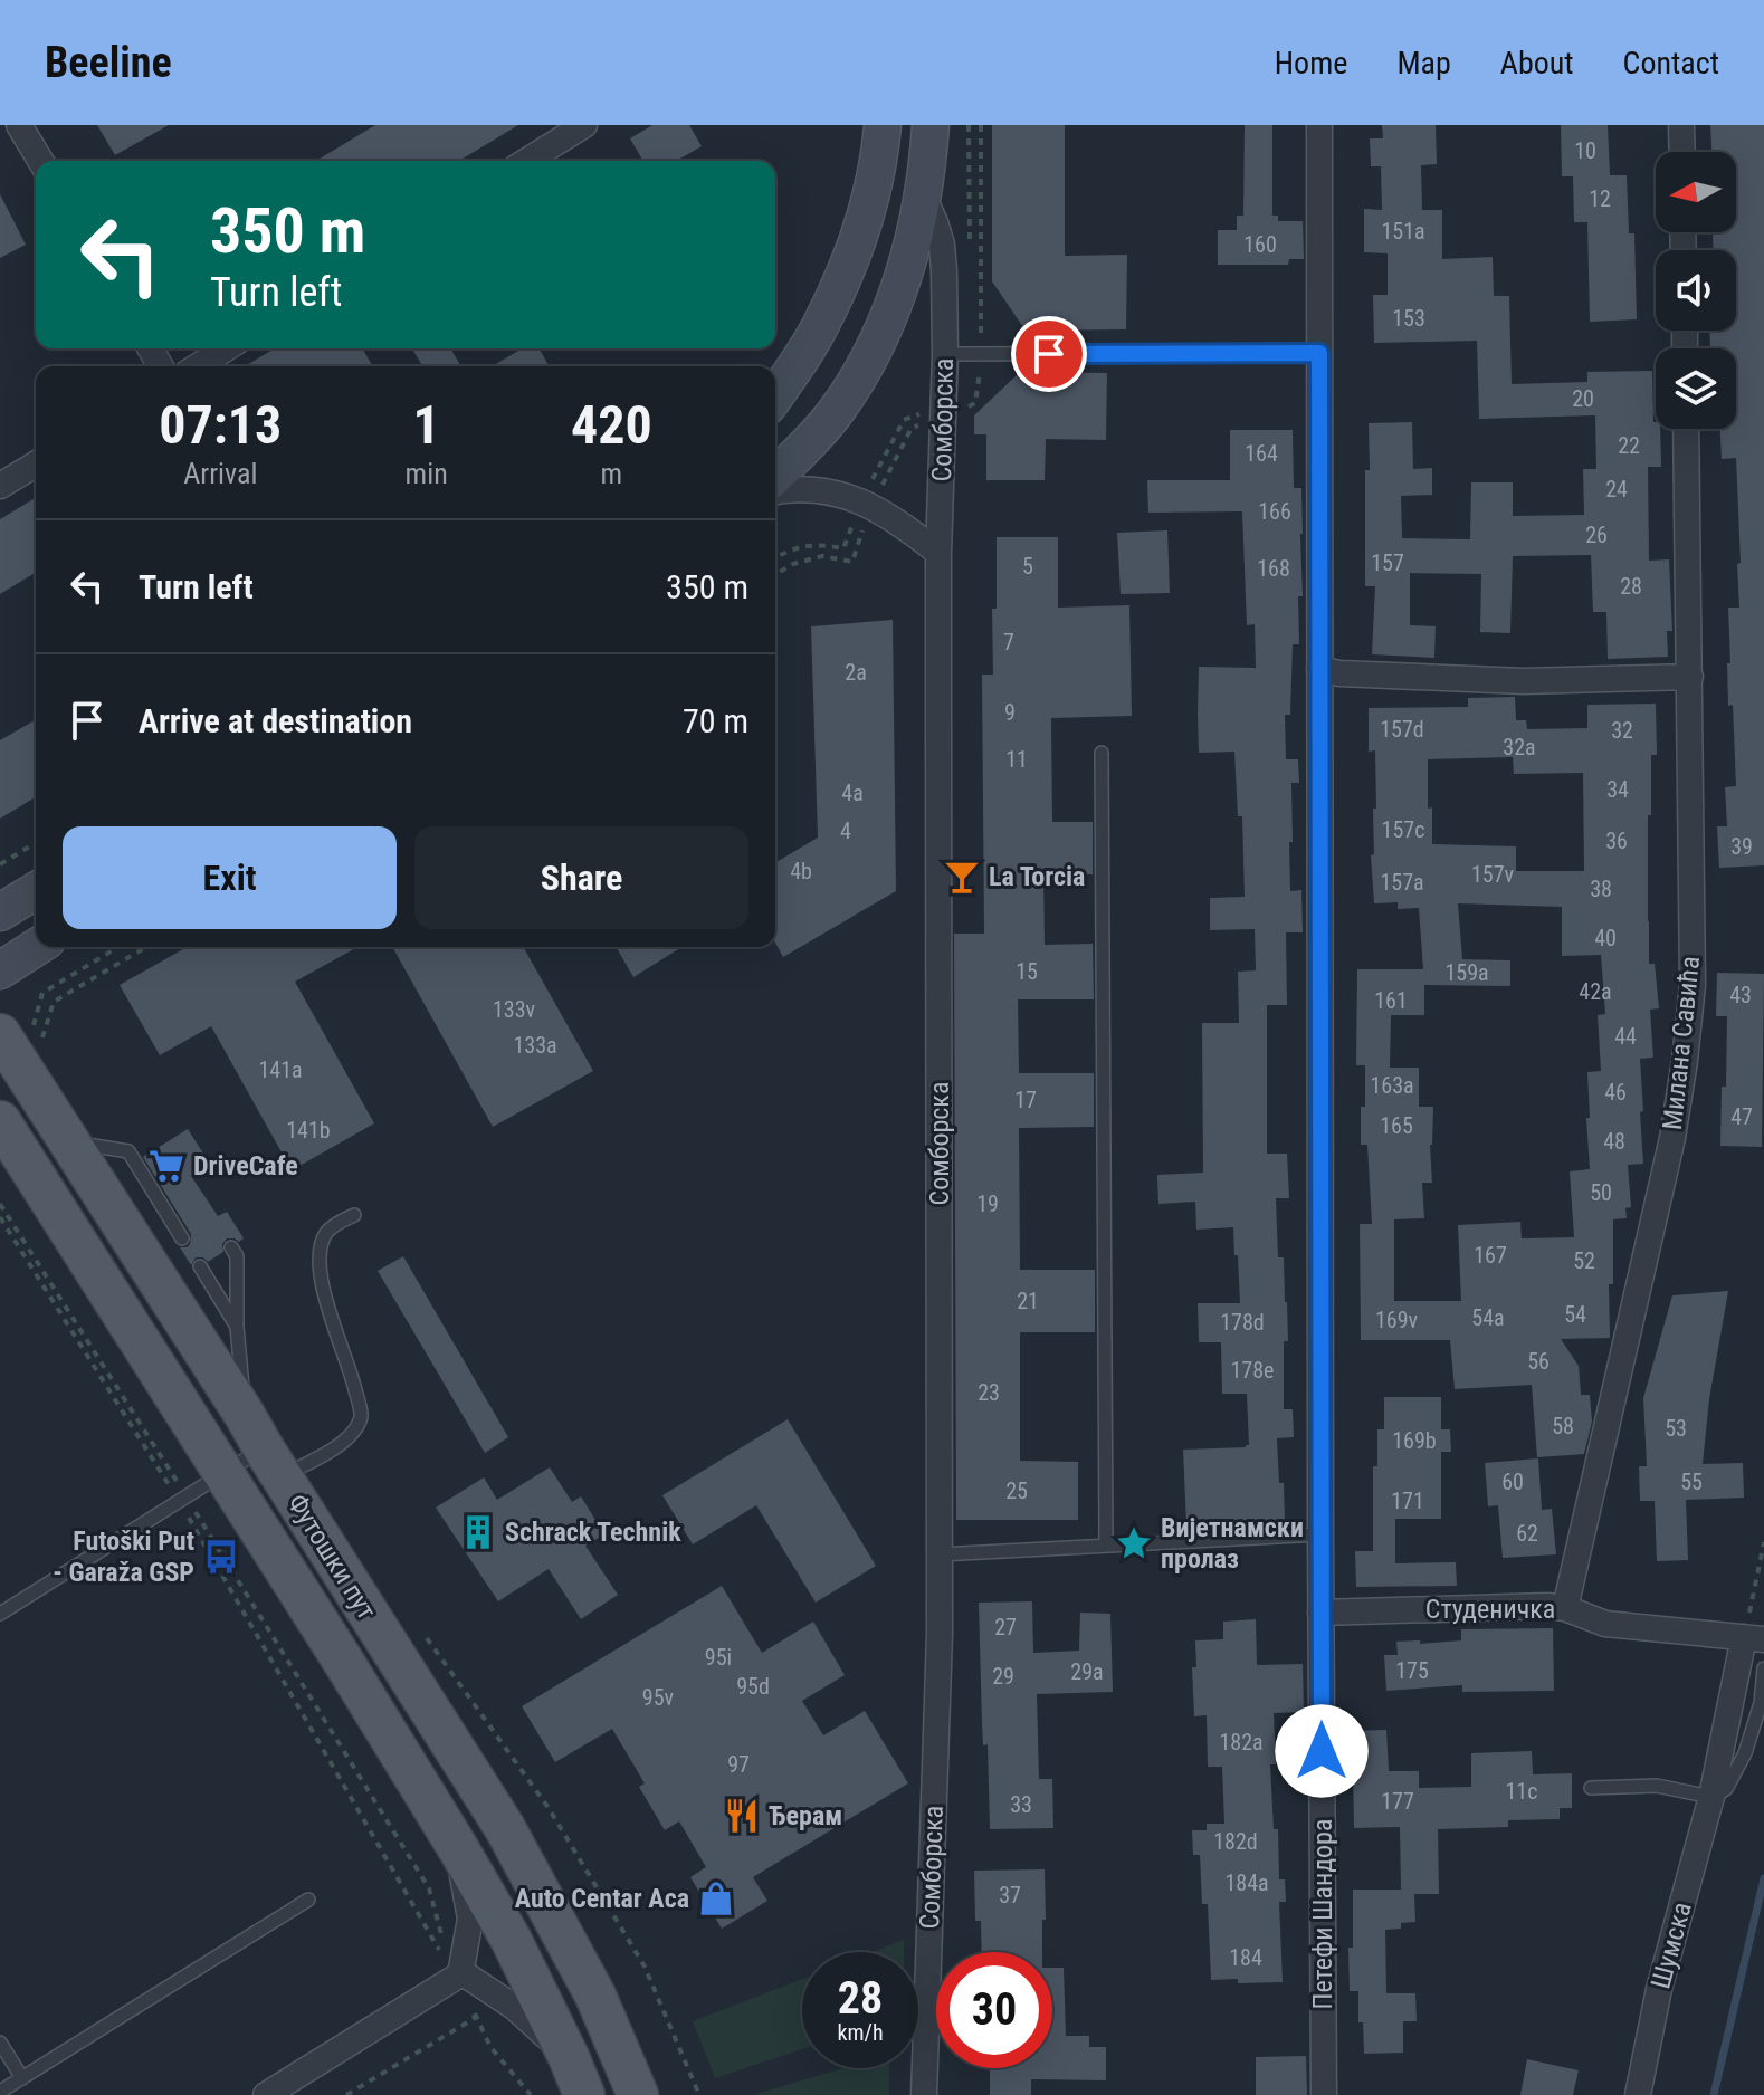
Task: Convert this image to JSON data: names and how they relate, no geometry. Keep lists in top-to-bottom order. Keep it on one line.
{"streets":{"main road":["Футошки пут"],"street":["Сомборска","Милана Савића","Студеничка","Петефи Шандора","Шумска"]},"crossings":[["Милана Савића","Студеничка"],["Студеничка","Петефи Шандора"],["Студеничка","Шумска"]],"places":{"bar":["La Torcia"],"supermarket":["DriveCafe"],"building":["Schrack Technik"],"place":["Вијетнамски пролаз"],"bus stop":["Futoški Put - Garaža GSP"],"restaurant":["Ђерам"],"shop":["Auto Centar Aca"]},"house_numbers":["10","12","151a","160","153","20","22","164","24","166","26","157","5","168","28","7","2a","9","157d","32","32a","11","34","4a","157c","4","36","39","4b","157v","157a","38","40","15","159a","42a","43","161","133v","44","133a","141a","163a","46","17","47","165","141b","48","50","19","167","52","21","54","54a","169v","178d","56","178e","23","58","53","169b","60","55","25","171","62","27","95i","175","29a","29","95d","95v","182a","97","11c","177","33","182d","184a","37","184"],"north":"left","page":{"header":"Beeline","nav":["Home","Map","About","Contact"],"turn":["350 m","Turn left"],"eta":["07:13","Arrival","1","min","420","m"],"list":[{"name":"Turn left","value":"350 m"},{"name":"Arrive at destination","value":"70 m"}],"buttons":["Exit","Share"],"speed":"28 km/h","limit":"30"}}
